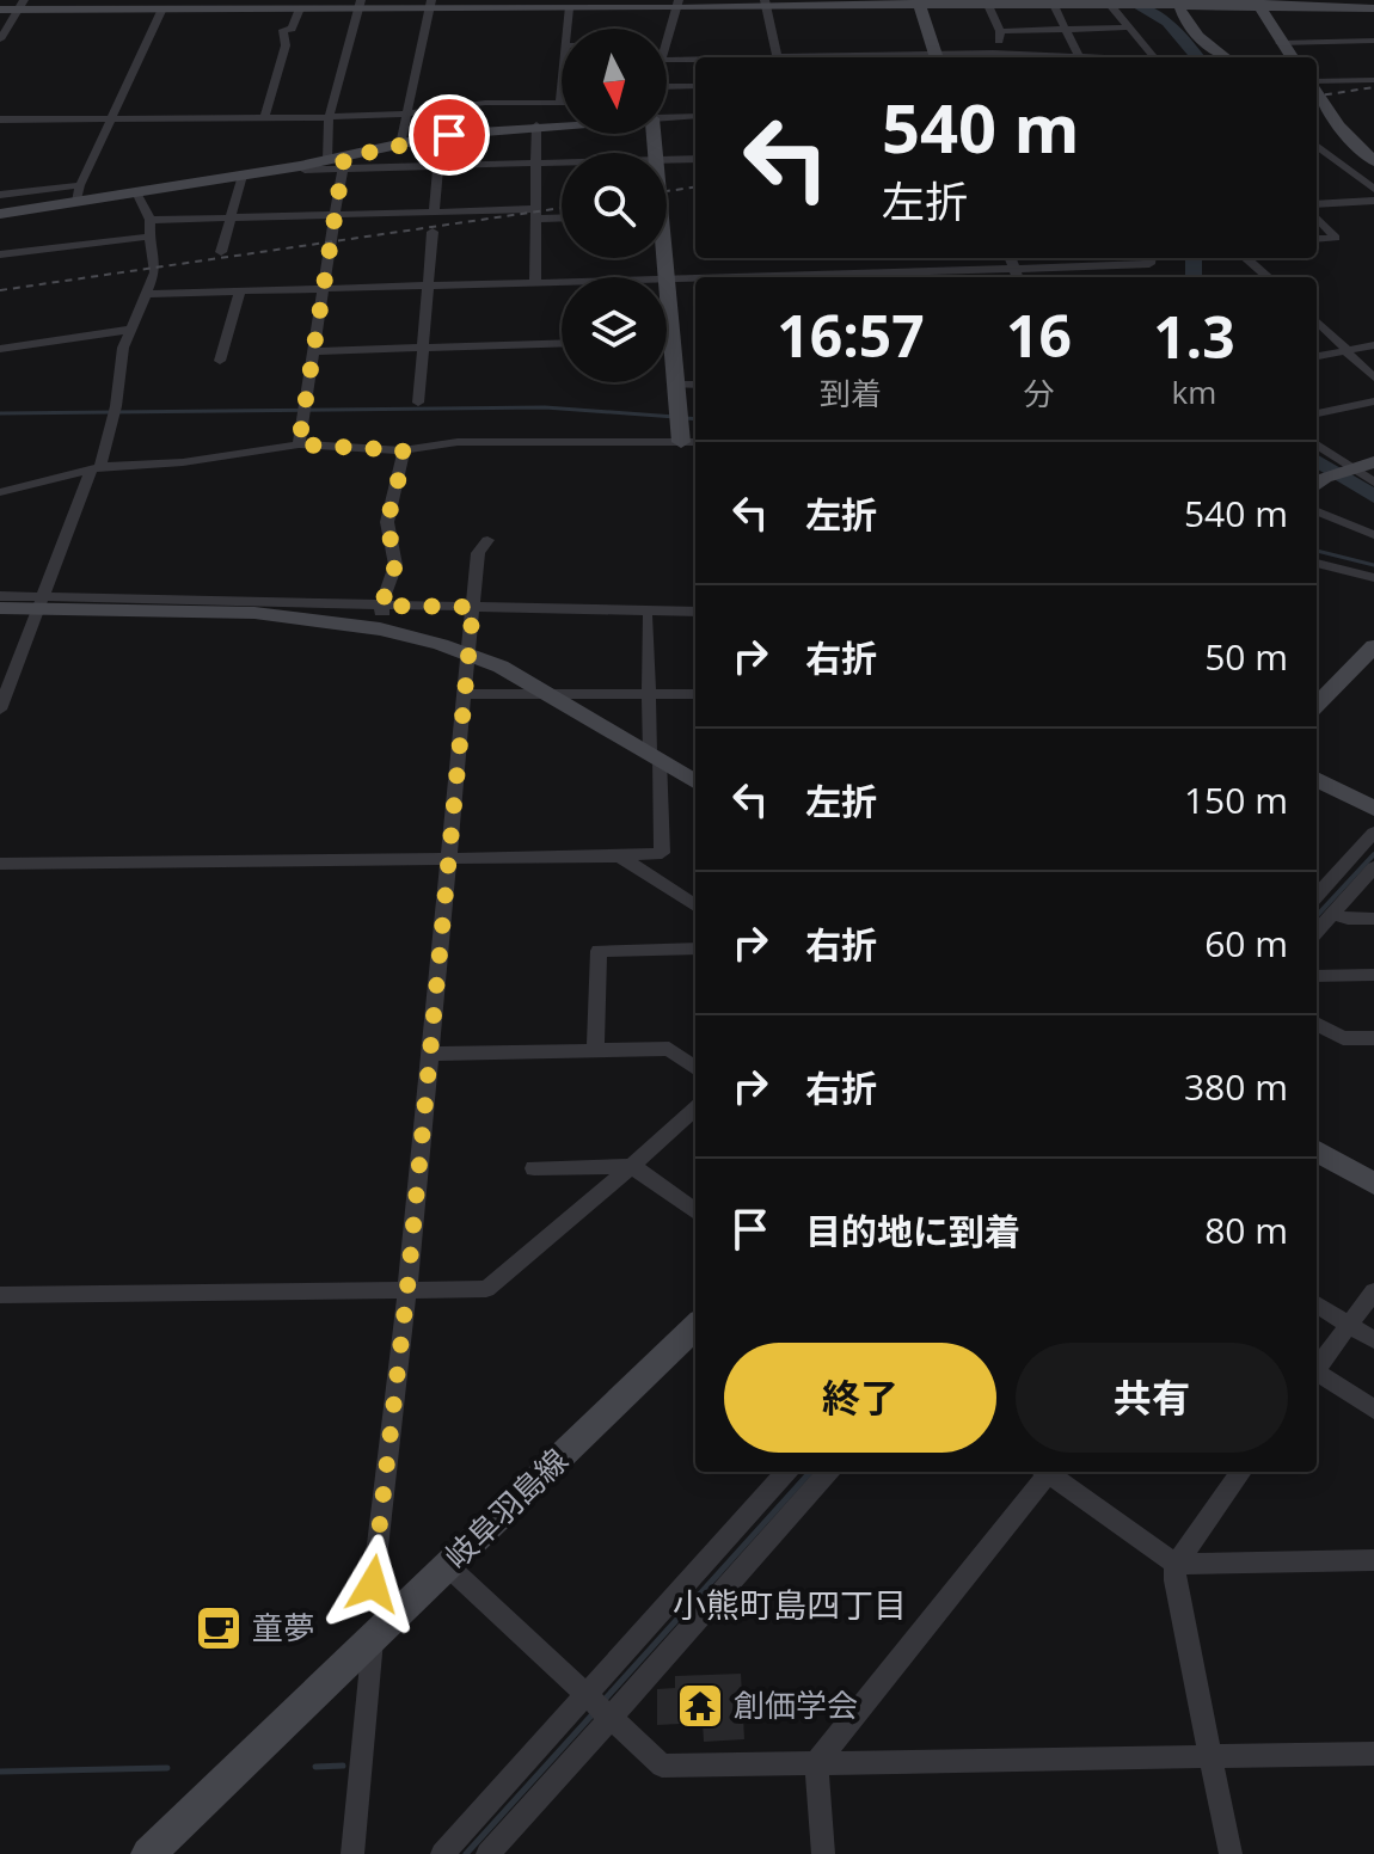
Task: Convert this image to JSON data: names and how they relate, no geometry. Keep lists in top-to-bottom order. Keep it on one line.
{"streets":{"street":["岐阜羽島線"]},"districts":["小熊町島四丁目"],"places":{"cafe":["童夢"],"temple":["創価学会"]},"north":"bottom","page":{"turn":["540 m","左折"],"eta":["16:57","到着","16","分","1.3","km"],"list":[{"name":"左折","value":"540 m"},{"name":"右折","value":"50 m"},{"name":"左折","value":"150 m"},{"name":"右折","value":"60 m"},{"name":"右折","value":"380 m"},{"name":"目的地に到着","value":"80 m"}],"buttons":["終了","共有"]}}
